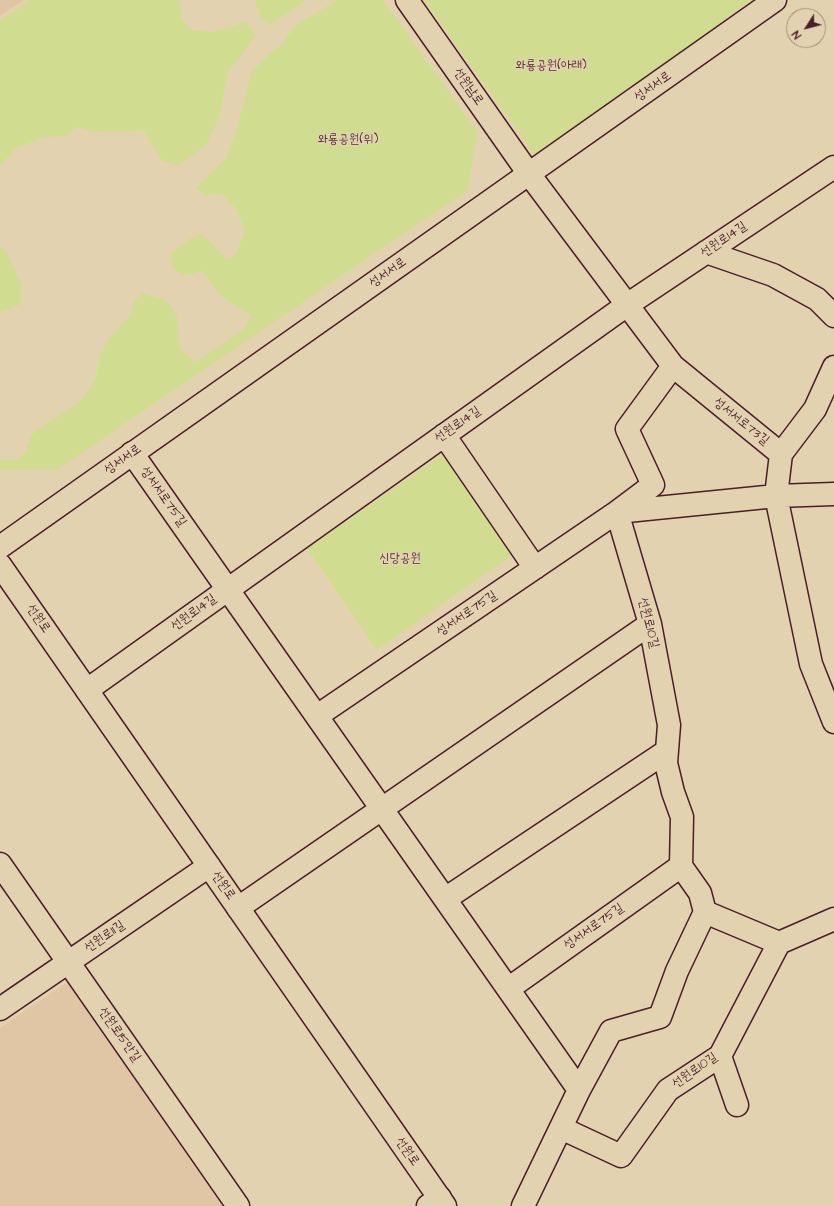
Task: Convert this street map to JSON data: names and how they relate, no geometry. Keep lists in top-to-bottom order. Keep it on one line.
{"streets":{"street":["선원남로","성서서로","선원로14길","성서서로73길","성서서로75길","선원로","선원로10길","선원로11길","선원로15안길"]},"crossings":[["선원남로","성서서로"],["선원남로","성서서로73길"],["성서서로","성서서로73길"],["성서서로","성서서로75길"],["선원로14길","성서서로73길"],["선원로14길","성서서로75길"],["선원로14길","선원로"],["성서서로75길","선원로10길"],["선원로","선원로11길"],["선원로11길","선원로15안길"]],"parks":["와룡공원(아래)","와룡공원(위)","신당공원"],"north":"bottom left"}
